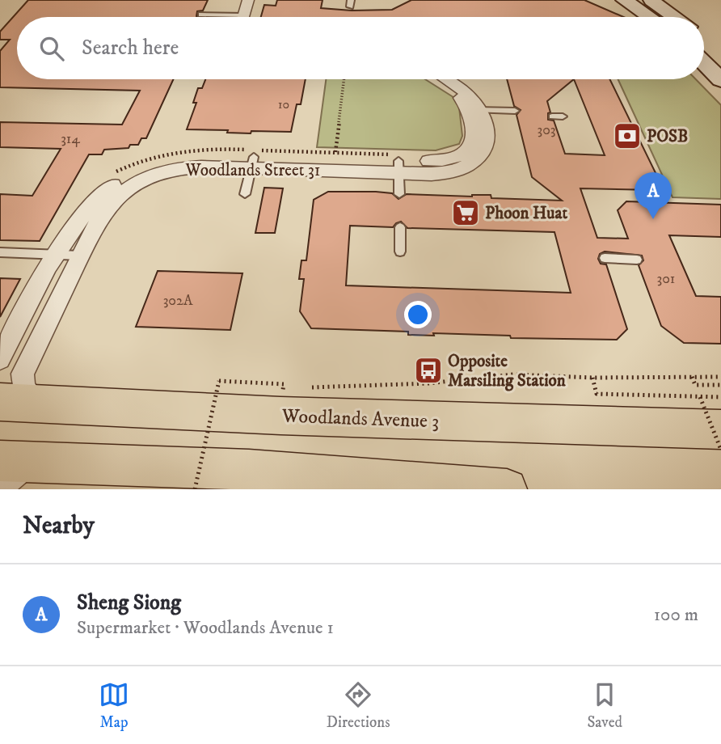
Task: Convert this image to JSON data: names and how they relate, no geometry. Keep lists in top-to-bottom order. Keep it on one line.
{"streets":{"main road":["Woodlands Avenue 3"],"street":["Woodlands Street 31"]},"crossings":[["Woodlands Street 31","Woodlands Avenue 3"]],"places":{"bank":["POSB"],"supermarket":["Phoon Huat"],"bus stop":["Opposite Marsiling Station"]},"house_numbers":["10","303","314","301","302A"],"page":{"search":"Search here","pins":"A","heading":"Nearby","list":[{"mark":"A","name":"Sheng Siong","note":"Supermarket · Woodlands Avenue 1","value":"100 m"}],"nav":["Map","Directions","Saved"]}}
